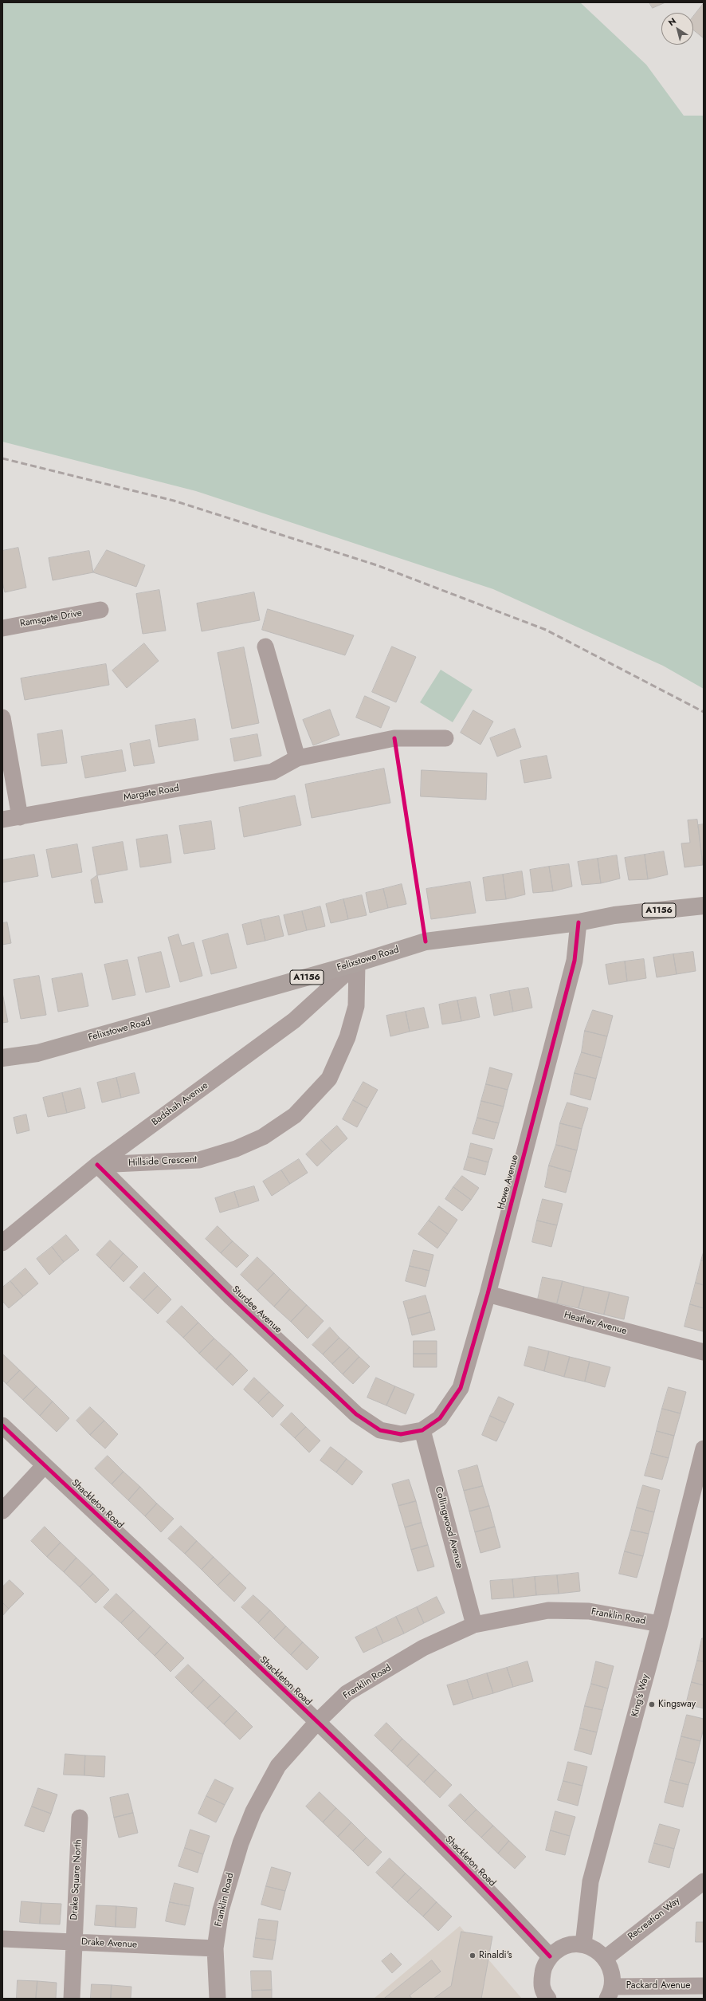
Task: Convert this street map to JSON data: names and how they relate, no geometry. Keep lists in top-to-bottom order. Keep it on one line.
{"streets":{"main road":["A1156","Felixstowe Road"],"street":["Ramsgate Drive","Margate Road","Badshah Avenue","Hillside Crescent","Howe Avenue","Sturdee Avenue","Heather Avenue","Shackleton Road","Collingwood Avenue","Franklin Road","King's Way","Drake Square North","Recreation Way","Drake Avenue","Packard Avenue"]},"crossings":[["Felixstowe Road","Badshah Avenue"],["Felixstowe Road","Hillside Crescent"],["Felixstowe Road","Howe Avenue"],["Badshah Avenue","Hillside Crescent"],["Badshah Avenue","Sturdee Avenue"],["Hillside Crescent","Sturdee Avenue"],["Howe Avenue","Sturdee Avenue"],["Howe Avenue","Heather Avenue"],["Howe Avenue","Collingwood Avenue"],["Sturdee Avenue","Collingwood Avenue"],["Shackleton Road","Franklin Road"],["Collingwood Avenue","Franklin Road"],["Franklin Road","King's Way"],["Franklin Road","Drake Avenue"],["Drake Square North","Drake Avenue"]],"places":["Kingsway","Rinaldi's"],"north":"top left"}
